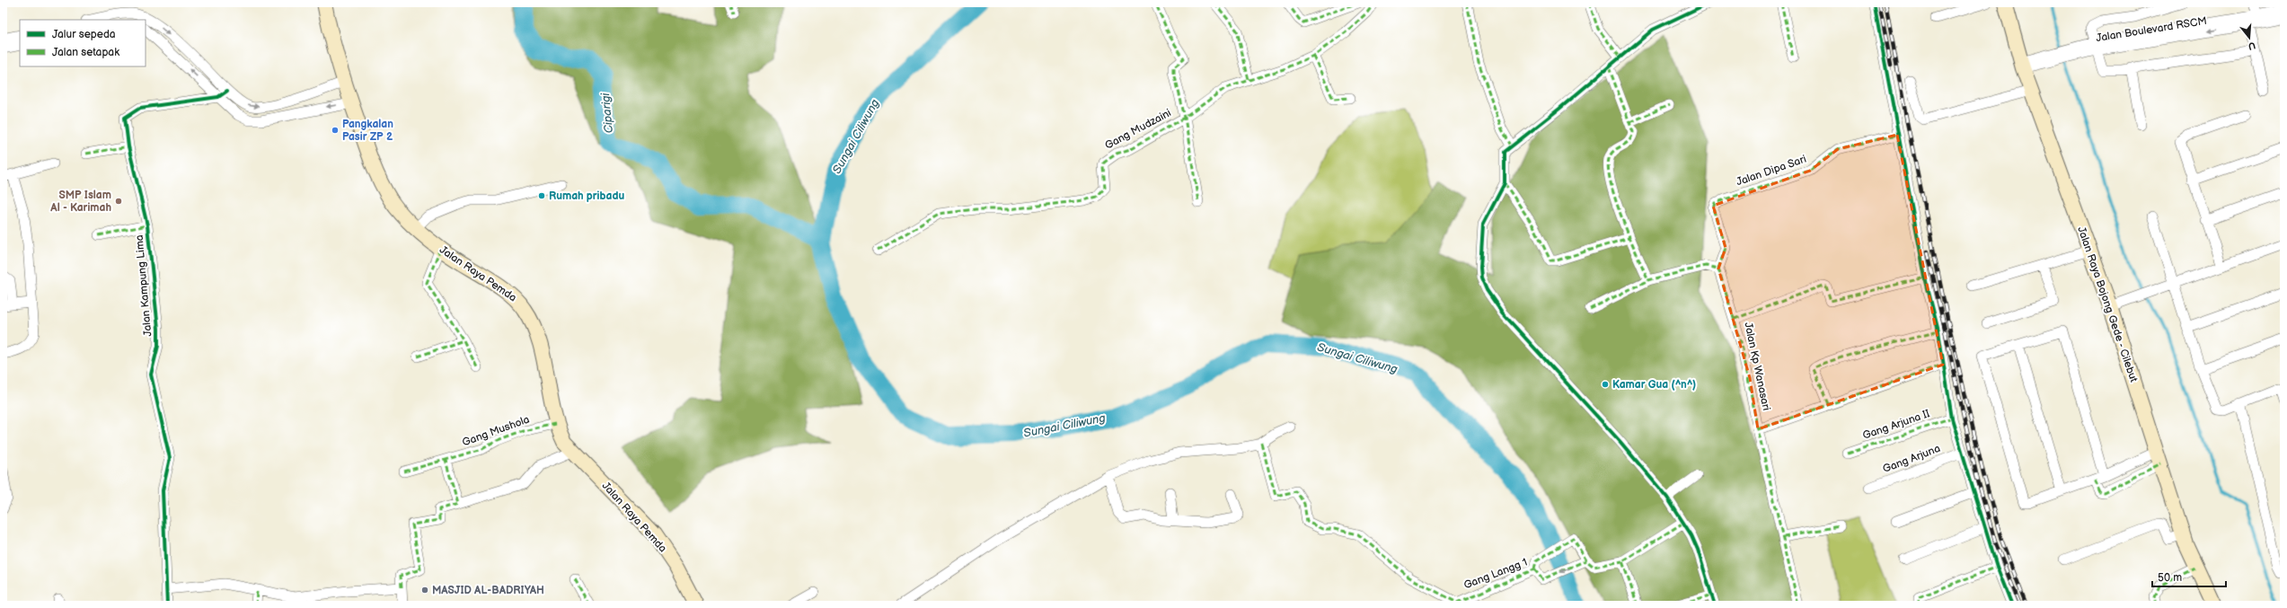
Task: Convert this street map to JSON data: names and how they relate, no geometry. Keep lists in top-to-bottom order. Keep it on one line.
{"streets":{"main road":["Jalan Raya Pemda","Jalan Raya Bojong Gede - Cilebut"],"street":["Jalan Boulevard RSCM","Gang Mudzaini","Jalan Dipa Sari","Jalan Kampung Lima","Jalan Kp Wanasari","Gang Arjuna II","Gang Mushola","Gang Arjuna","Gang Langg 1"]},"crossings":[["Jalan Boulevard RSCM","Jalan Raya Bojong Gede - Cilebut"],["Jalan Dipa Sari","Jalan Kp Wanasari"],["Jalan Raya Pemda","Gang Mushola"]],"water":["Ciparigi","Sungai Ciliwung"],"places":["Pangkalan Pasir ZP 2","Rumah pribadu","SMP Islam Al - Karimah","Kamar Gua (^n^)","MASJID AL-BADRIYAH"],"legend":["Jalur sepeda","Jalan setapak"],"scale_bar":"50 m","north":"bottom"}
